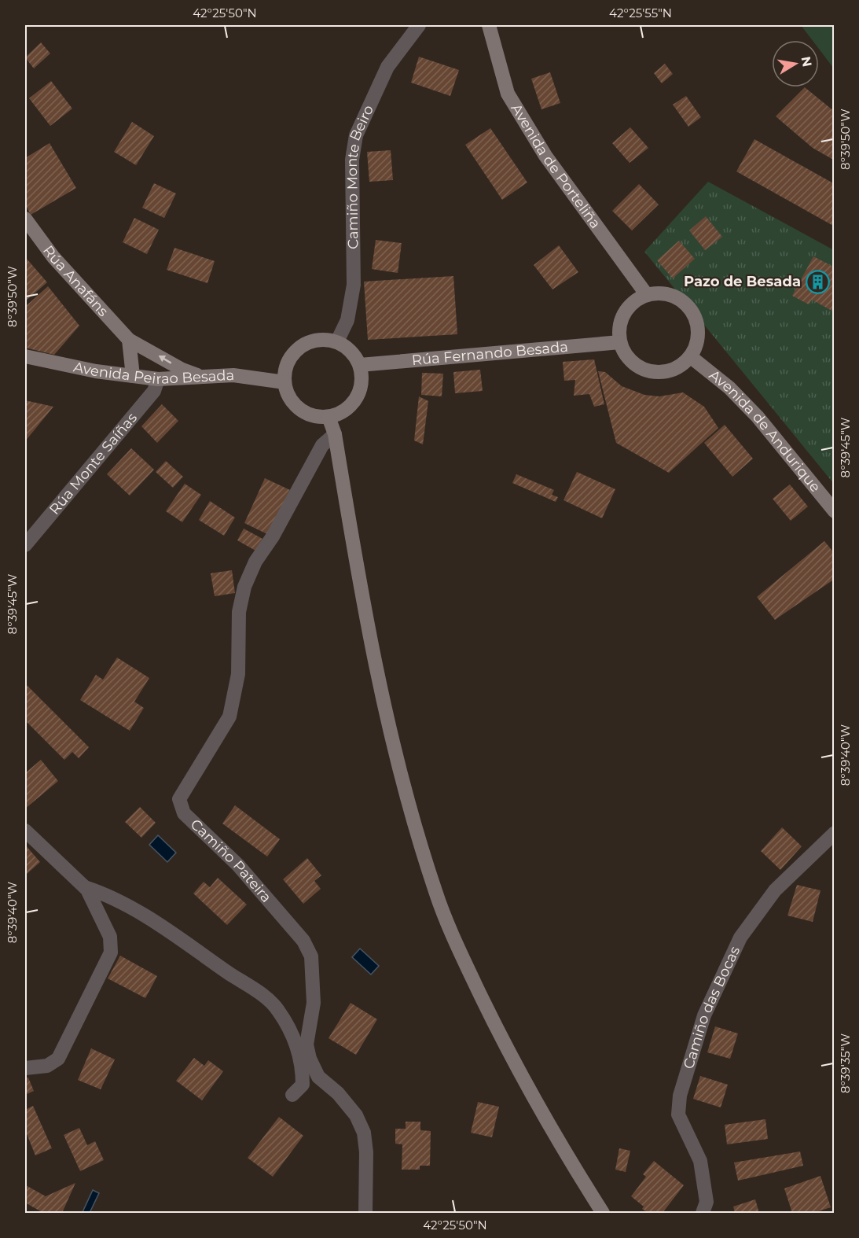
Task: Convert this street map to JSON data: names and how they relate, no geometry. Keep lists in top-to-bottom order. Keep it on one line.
{"streets":{"main road":["Avenida de Porteliña","Rúa Anafáns","Rúa Fernando Besada","Avenida Peirao Besada","Avenida de Andurique"],"street":["Camiño Monte Beiro","Rúa Monte Saíñas","Camiño Pateira","Camiño das Bocas"]},"crossings":[["Avenida de Porteliña","Rúa Fernando Besada"],["Avenida de Porteliña","Avenida de Andurique"],["Camiño Monte Beiro","Rúa Fernando Besada"],["Camiño Monte Beiro","Avenida Peirao Besada"],["Rúa Anafáns","Avenida Peirao Besada"],["Rúa Fernando Besada","Avenida Peirao Besada"],["Rúa Fernando Besada","Avenida de Andurique"],["Avenida Peirao Besada","Rúa Monte Saíñas"]],"places":{"building":["Pazo de Besada"]},"north":"right","coordinates":["42°25'50\"N","42°25'55\"N","8°39'50\"W","8°39'45\"W","8°39'40\"W","8°39'35\"W"]}
